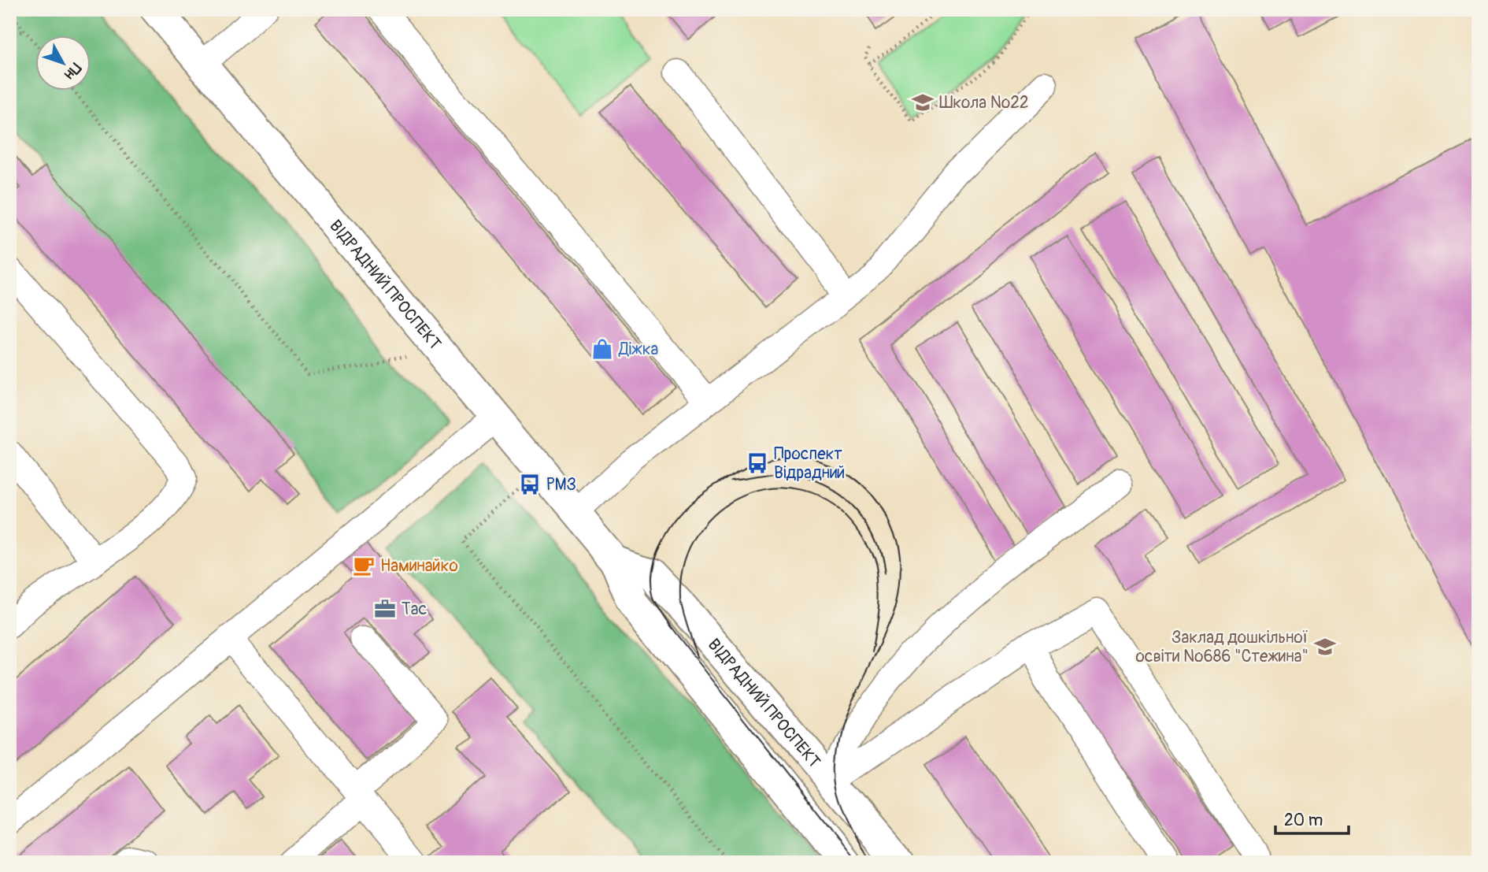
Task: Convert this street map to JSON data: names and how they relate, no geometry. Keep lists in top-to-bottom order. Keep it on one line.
{"streets":{"main road":["ВІДРАДНИЙ ПРОСПЕКТ"]},"places":{"school or university":["Школа №22","Заклад дошкільної освіти №686 \"Стежина\""],"shop":["Діжка"],"bus stop":["Проспект Відрадний","РМЗ"],"cafe":["Наминайко"],"office":["Тас"]},"scale_bar":"20 m","north":"bottom right"}
